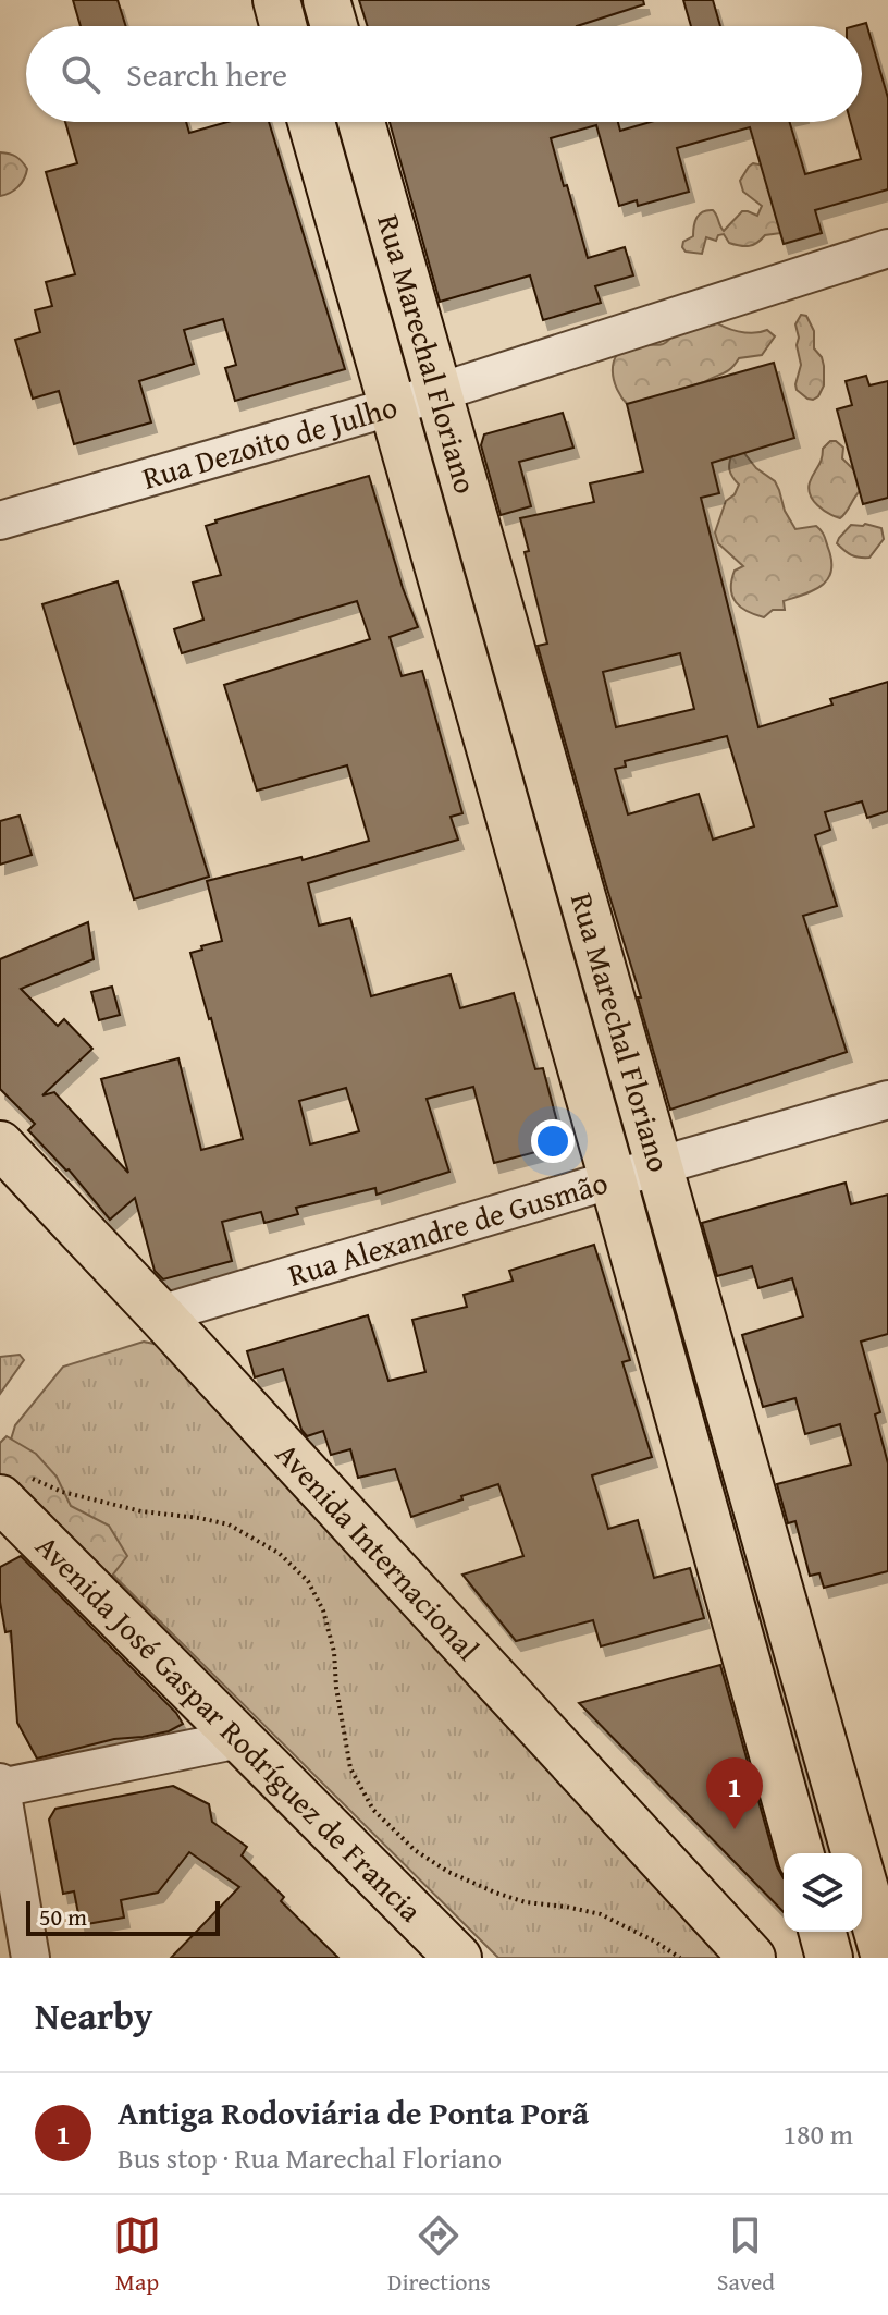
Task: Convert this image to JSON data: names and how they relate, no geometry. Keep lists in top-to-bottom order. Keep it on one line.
{"streets":{"main road":["Rua Marechal Floriano","Avenida Internacional","Avenida José Gaspar Rodríguez de Francia"],"street":["Rua Dezoito de Julho","Rua Alexandre de Gusmão"]},"crossings":[["Rua Marechal Floriano","Rua Dezoito de Julho"],["Rua Marechal Floriano","Rua Alexandre de Gusmão"],["Rua Alexandre de Gusmão","Avenida Internacional"]],"scale_bar":"50 m","page":{"search":"Search here","pins":"1","scale":"50 m","heading":"Nearby","list":[{"mark":"1","name":"Antiga Rodoviária de Ponta Porã","note":"Bus stop · Rua Marechal Floriano","value":"180 m"}],"nav":["Map","Directions","Saved"]}}
